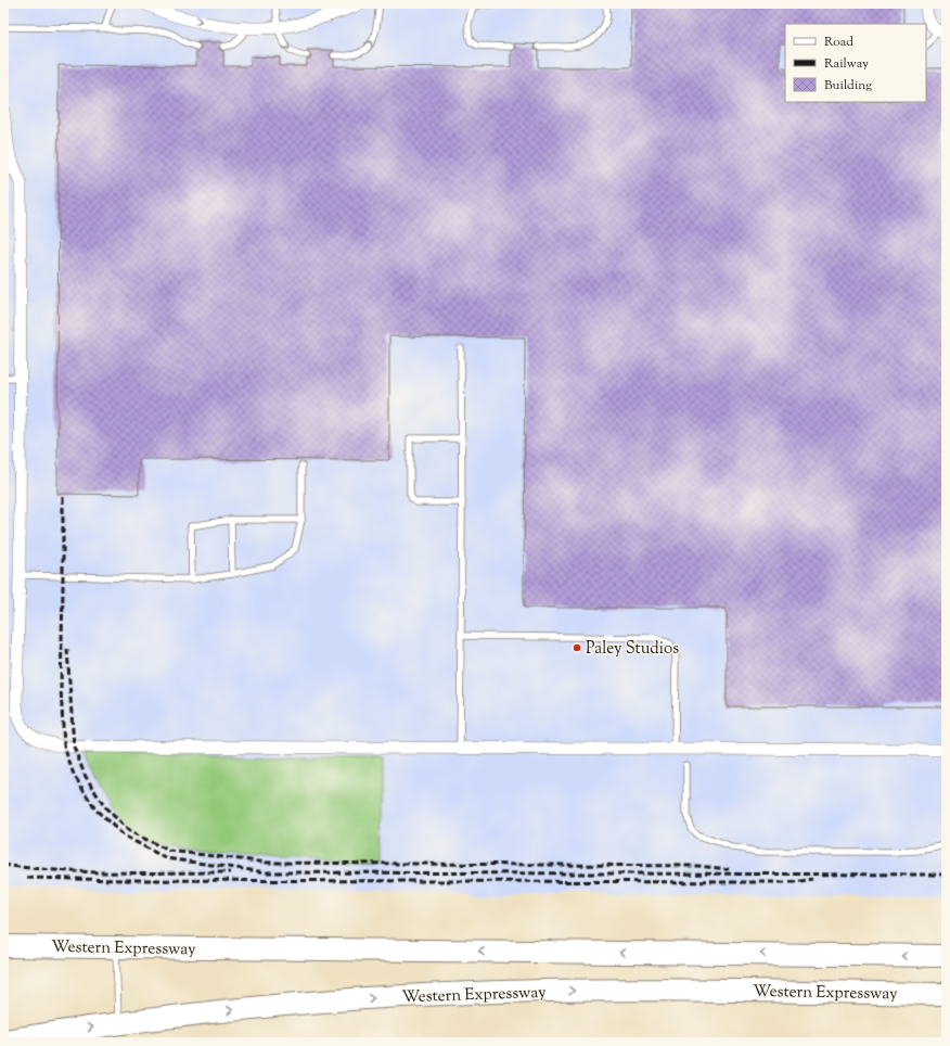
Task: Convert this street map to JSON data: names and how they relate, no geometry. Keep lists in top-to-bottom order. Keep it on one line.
{"streets":{"highway":["Western Expressway"]},"places":["Paley Studios"],"legend":["Road","Railway","Building"]}
